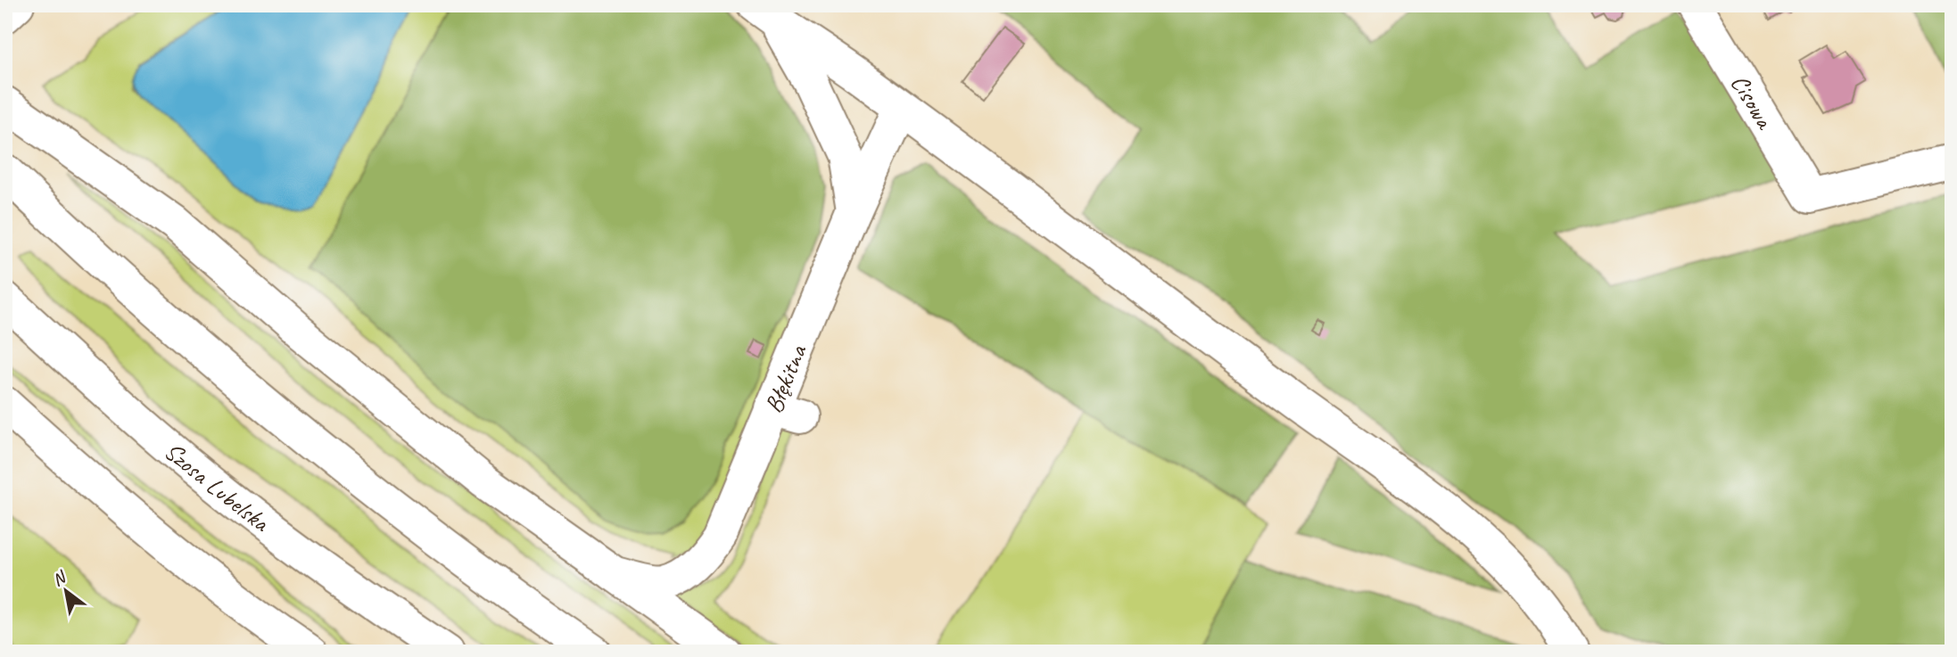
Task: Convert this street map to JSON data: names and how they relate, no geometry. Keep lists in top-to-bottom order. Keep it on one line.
{"streets":{"main road":["Cisowa","Błękitna","Szosa Lubelska"]},"north":"top left"}
